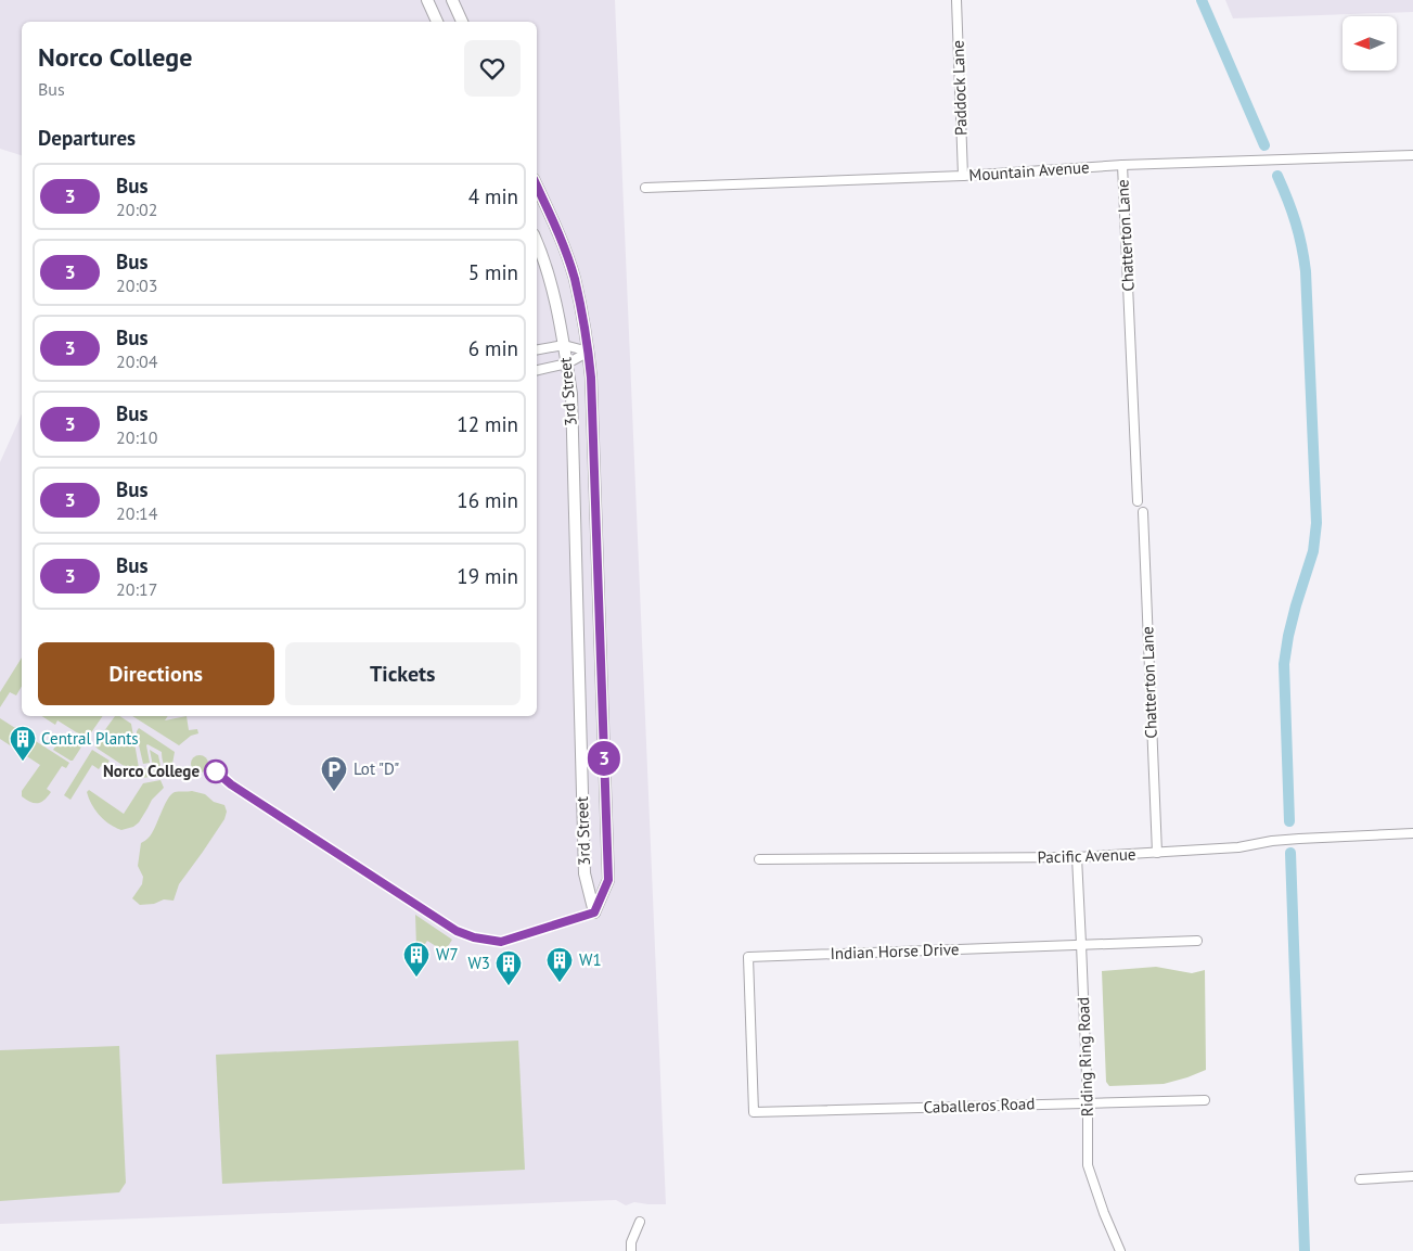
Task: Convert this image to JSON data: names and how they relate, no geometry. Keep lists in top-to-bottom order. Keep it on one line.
{"streets":{"street":["Paddock Lane","Mountain Avenue","Chatterton Lane","3rd Street","Pacific Avenue","Indian Horse Drive","Riding Ring Road","Caballeros Road"]},"crossings":[["Paddock Lane","Mountain Avenue"],["Mountain Avenue","Chatterton Lane"],["Chatterton Lane","Pacific Avenue"],["Pacific Avenue","Riding Ring Road"],["Indian Horse Drive","Riding Ring Road"],["Indian Horse Drive","Caballeros Road"],["Riding Ring Road","Caballeros Road"]],"places":{"building":["Central Plants","W7","W1","W3"],"other":["Norco College"],"parking":["Lot \"D\""]},"lines":["bus line 3"],"north":"left","page":{"on_map":"3","heading":[["Norco College","Bus"],"Departures"],"list":[{"mark":"3","name":"Bus","note":"20:02","value":"4 min"},{"mark":"3","name":"Bus","note":"20:03","value":"5 min"},{"mark":"3","name":"Bus","note":"20:04","value":"6 min"},{"mark":"3","name":"Bus","note":"20:10","value":"12 min"},{"mark":"3","name":"Bus","note":"20:14","value":"16 min"},{"mark":"3","name":"Bus","note":"20:17","value":"19 min"}],"buttons":["Directions","Tickets"]}}
